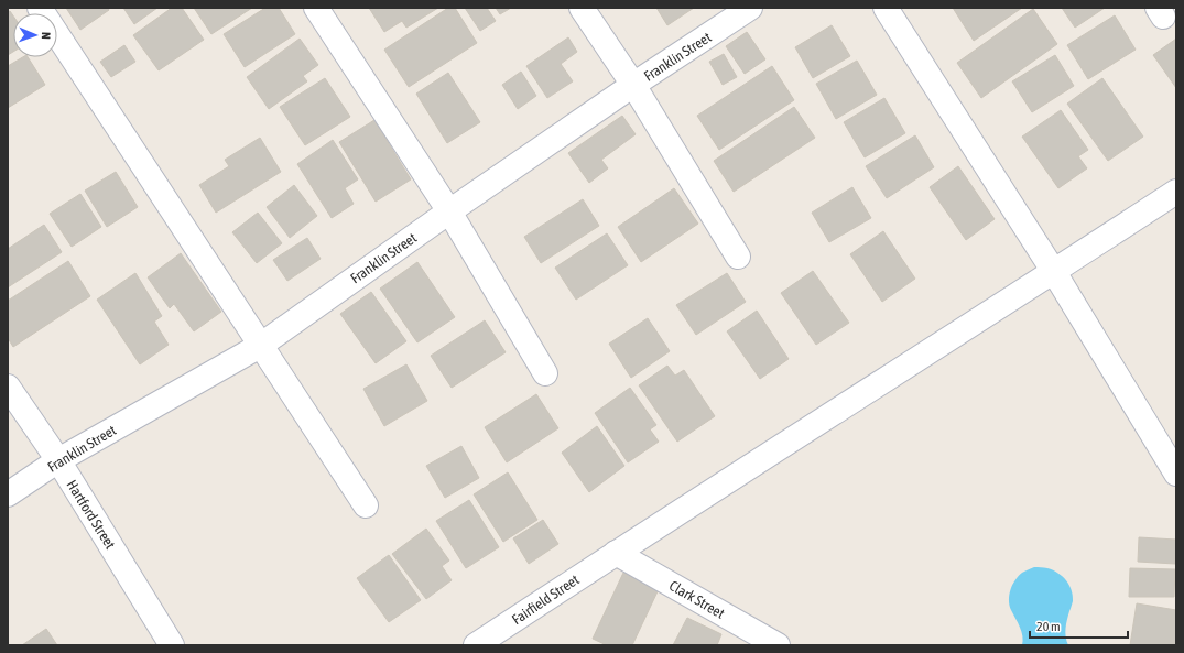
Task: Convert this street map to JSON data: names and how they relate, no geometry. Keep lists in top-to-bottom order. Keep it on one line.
{"streets":{"street":["Franklin Street","Hartford Street","Fairfield Street","Clark Street"]},"crossings":[["Franklin Street","Hartford Street"],["Fairfield Street","Clark Street"]],"scale_bar":"20 m","north":"right"}
